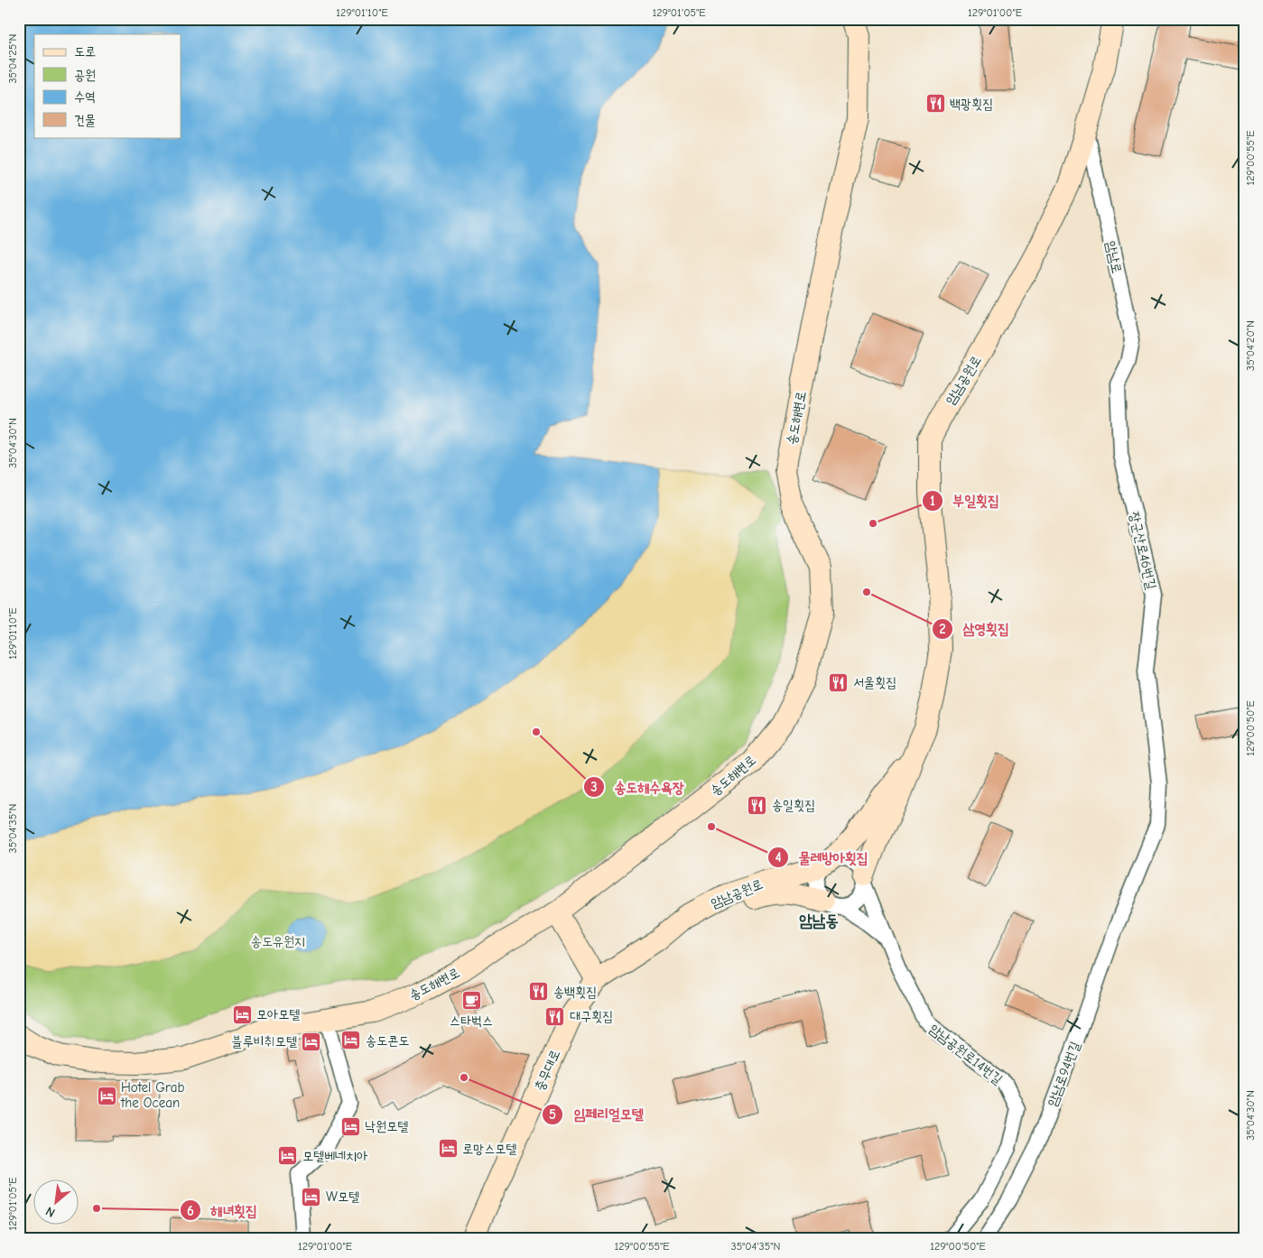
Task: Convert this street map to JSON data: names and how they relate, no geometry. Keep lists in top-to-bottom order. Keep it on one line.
{"streets":{"street":["암남로","암남공원로","송도해변로","장군산로46번길","암남공원로14번길","충무대로","암남로94번길"]},"crossings":[["암남로","암남공원로"],["암남로","장군산로46번길"],["암남공원로","암남공원로14번길"],["암남공원로","충무대로"],["장군산로46번길","암남로94번길"]],"districts":["암남동"],"parks":["송도유원지"],"places":{"restaurant":["백광횟집","서울횟집","송일횟집","송백횟집","대구횟집"],"other":["부일횟집","삼영횟집","송도해수욕장","물레방아횟집","임페리얼모텔","해녀횟집"],"cafe":["스타벅스"],"hotel":["모아모텔","송도콘도","블루비취모텔","Hotel Grab the Ocean","낙원모텔","로망스모텔","모텔베네치아","W모텔"]},"legend":["도로","공원","수역","건물"],"north":"bottom left","coordinates":["129°01'10\"E","129°01'05\"E","129°01'00\"E","35°04'25\"N","129°00'55\"E","35°04'20\"N","35°04'30\"N","129°00'50\"E","35°04'35\"N"]}
